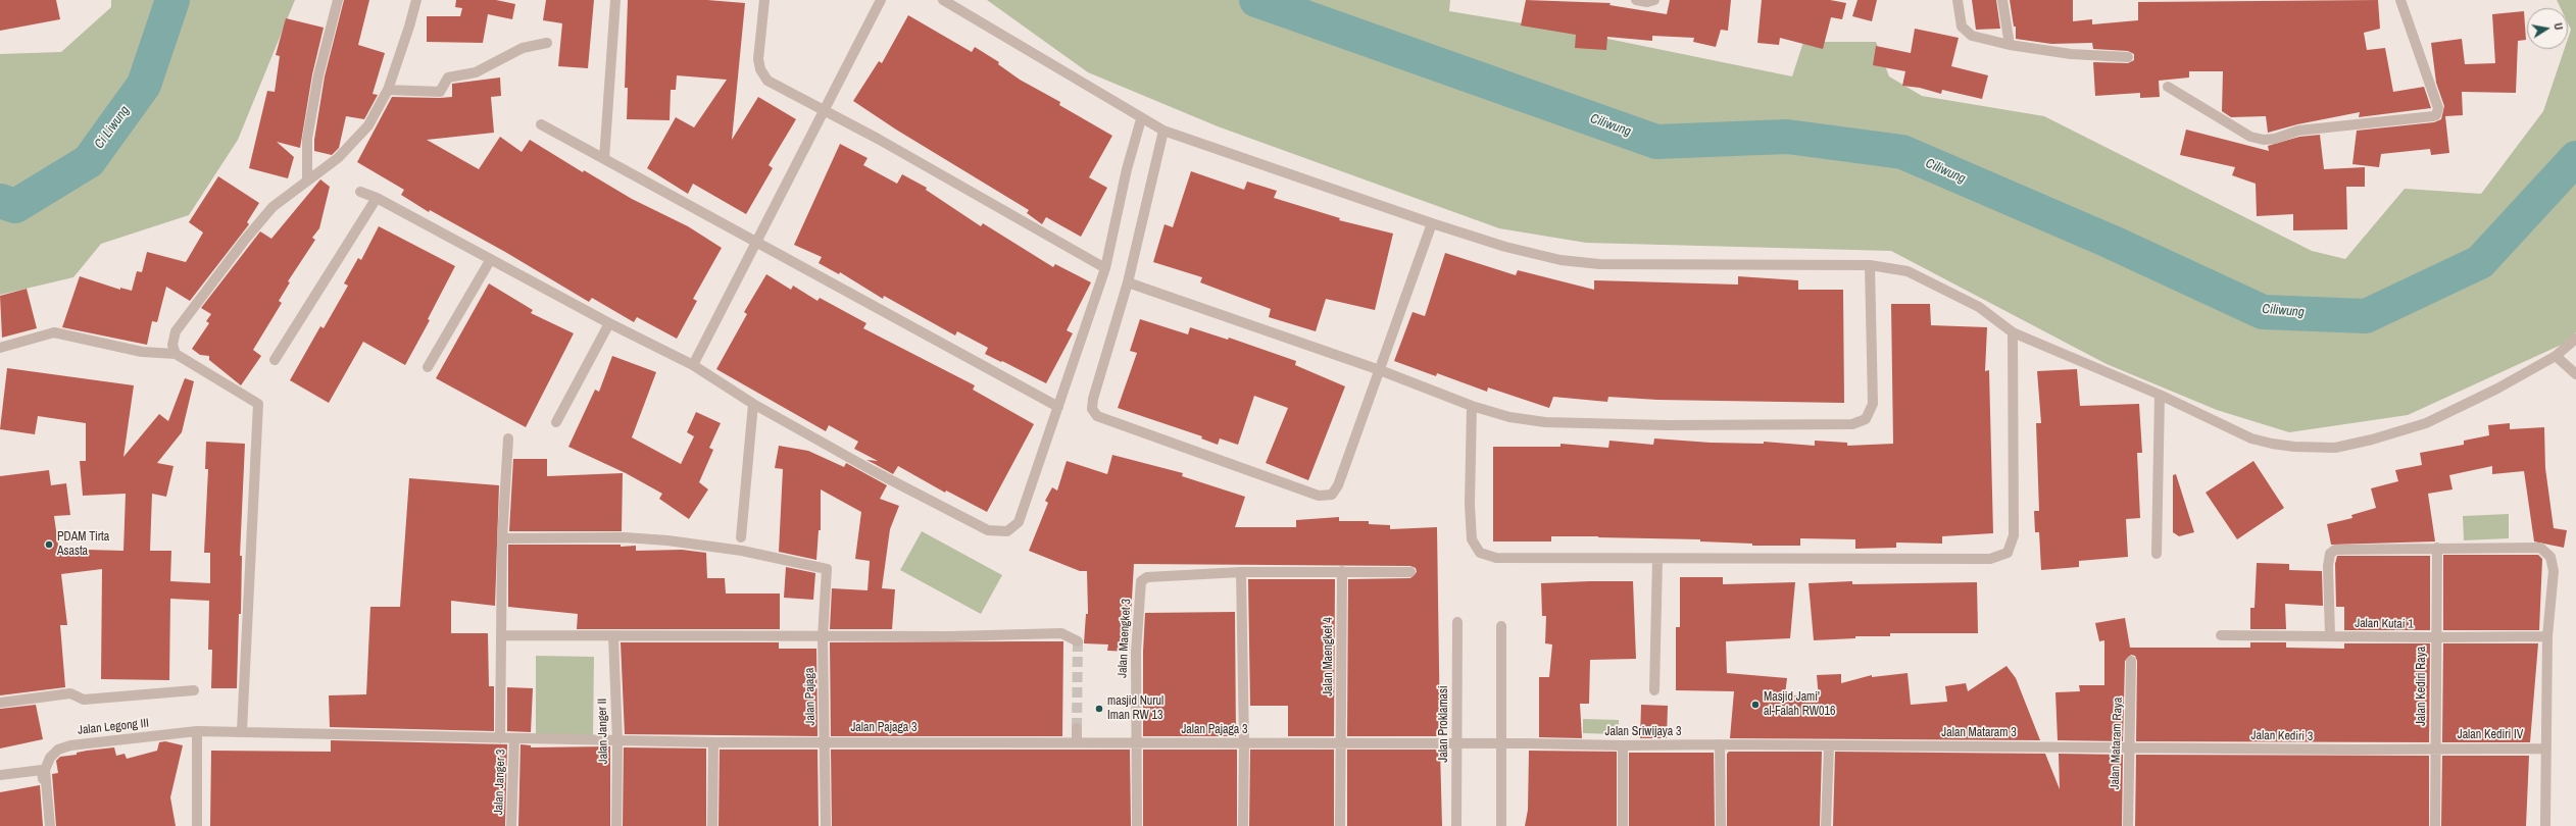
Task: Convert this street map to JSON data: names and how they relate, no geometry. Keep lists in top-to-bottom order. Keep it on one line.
{"streets":{"street":["Jalan Kutai 1","Jalan Maengket 3","Jalan Maengket 4","Jalan Kediri Raya","Jalan Pajaga","Jalan Proklamasi","Jalan Legong III","Jalan Pajaga 3","Jalan Janger II","Jalan Sriwijaya 3","Jalan Mataram 3","Jalan Kediri IV","Jalan Kediri 3","Jalan Mataram Raya","Jalan Janger 3"]},"crossings":[["Jalan Kutai 1","Jalan Kediri Raya"],["Jalan Maengket 3","Jalan Pajaga 3"],["Jalan Maengket 4","Jalan Pajaga 3"],["Jalan Kediri Raya","Jalan Kediri IV"],["Jalan Kediri Raya","Jalan Kediri 3"],["Jalan Pajaga","Jalan Pajaga 3"],["Jalan Proklamasi","Jalan Pajaga 3"],["Jalan Proklamasi","Jalan Sriwijaya 3"],["Jalan Legong III","Jalan Pajaga 3"],["Jalan Legong III","Jalan Janger 3"],["Jalan Pajaga 3","Jalan Janger II"],["Jalan Pajaga 3","Jalan Sriwijaya 3"],["Jalan Pajaga 3","Jalan Janger 3"],["Jalan Sriwijaya 3","Jalan Mataram 3"],["Jalan Mataram 3","Jalan Kediri 3"],["Jalan Mataram 3","Jalan Mataram Raya"],["Jalan Kediri IV","Jalan Kediri 3"],["Jalan Kediri 3","Jalan Mataram Raya"]],"water":["Ciliwung","Ci Liwung"],"places":["PDAM Tirta Asasta","Masjid Jami' al-Falah RW016","masjid Nurul Iman RW 13"],"north":"right"}
